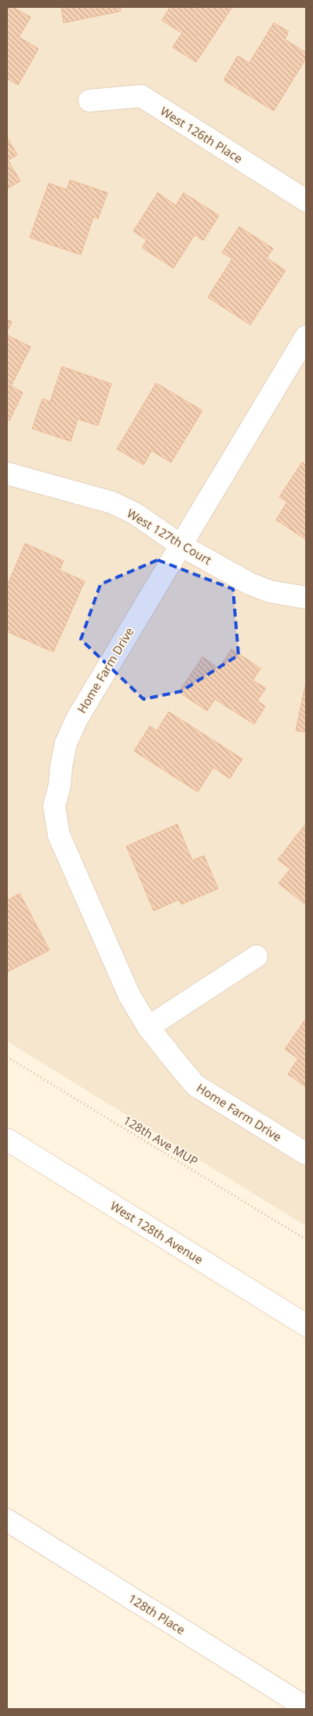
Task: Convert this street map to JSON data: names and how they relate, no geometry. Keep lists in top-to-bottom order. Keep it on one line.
{"streets":{"street":["West 126th Place","West 127th Court","Home Farm Drive","West 128th Avenue","128th Place"],"path":["128th Ave MUP"]},"crossings":[["West 127th Court","Home Farm Drive"]]}
